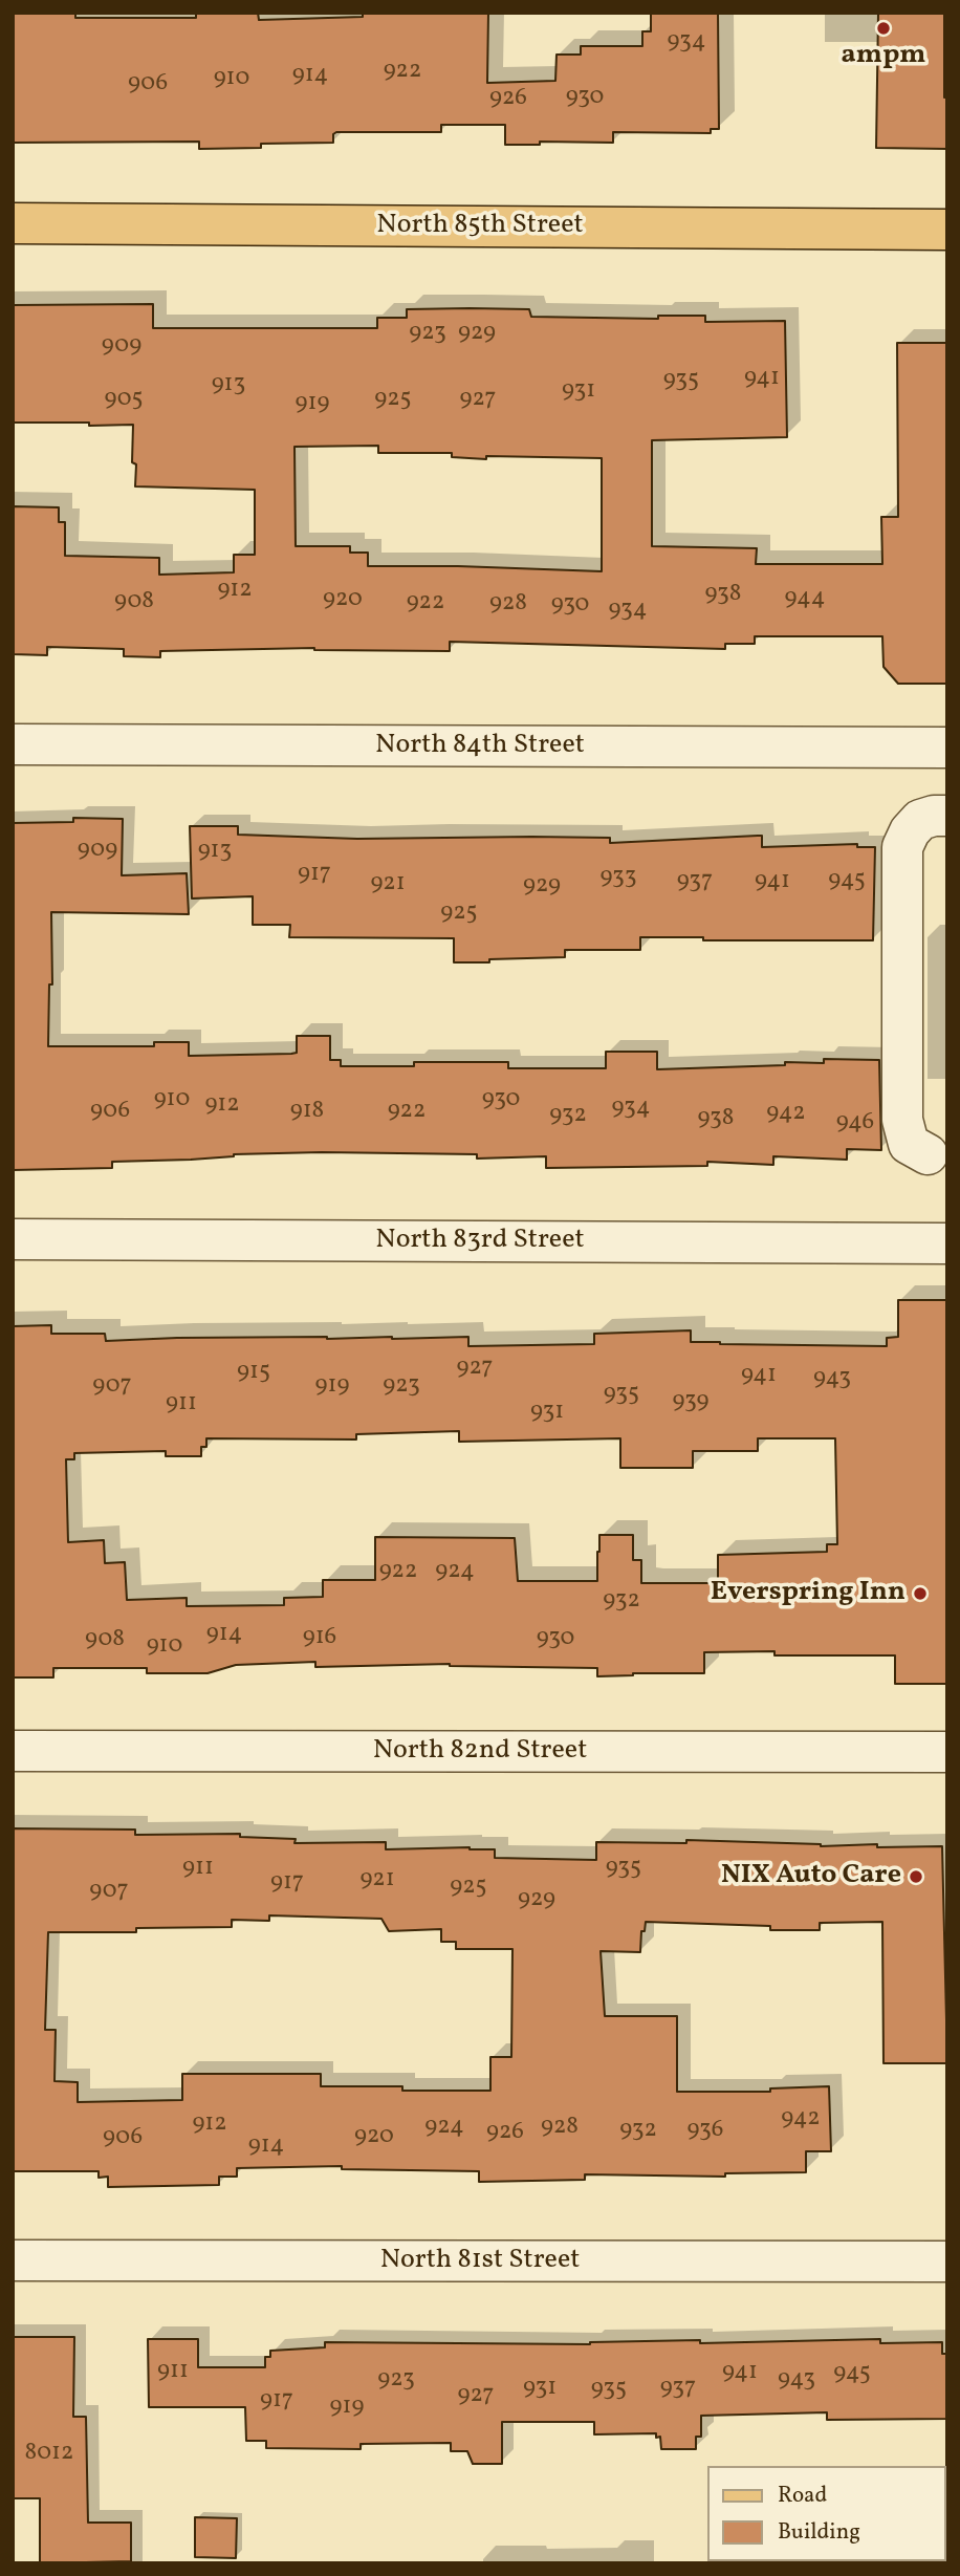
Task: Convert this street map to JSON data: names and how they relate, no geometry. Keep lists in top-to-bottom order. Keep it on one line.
{"streets":{"main road":["North 85th Street"],"street":["North 84th Street","North 83rd Street","North 82nd Street","North 81st Street"]},"places":["ampm","Everspring Inn","NIX Auto Care"],"house_numbers":["934","922","914","910","906","930","926","923","929","909","941","935","913","931","905","925","927","919","912","938","944","920","908","922","928","930","934","909","913","917","933","945","937","941","921","929","925","910","930","912","934","906","918","922","942","932","938","946","927","915","941","943","907","919","923","935","939","911","931","922","924","932","914","916","930","908","910","911","935","921","917","925","907","929","942","912","924","928","932","936","926","920","906","914","911","941","945","923","943","931","937","935","927","917","919","8012"],"legend":["Road","Building"]}
